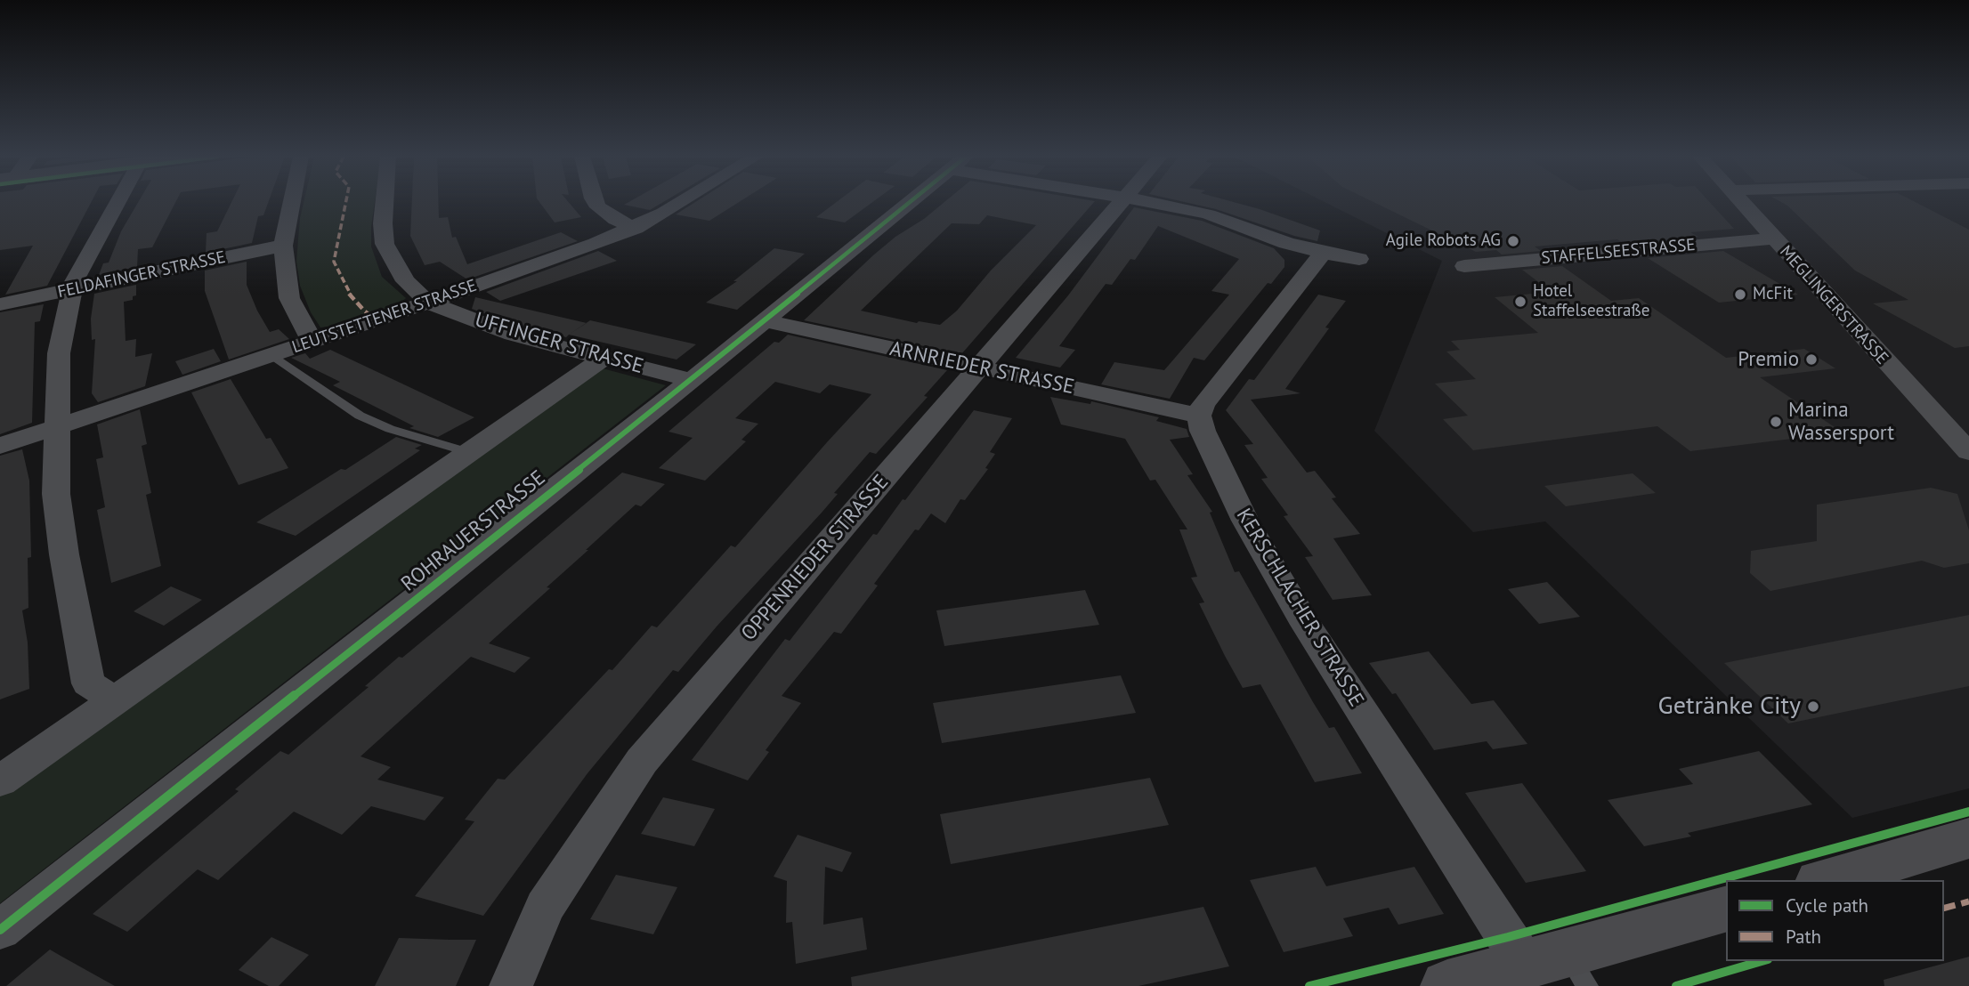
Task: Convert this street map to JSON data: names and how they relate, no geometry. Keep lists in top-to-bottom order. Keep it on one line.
{"streets":{"street":["STAFFELSEESTRASSE","FELDAFINGER STRASSE","MEGLINGERSTRASSE","LEUTSTETTENER STRASSE","UFFINGER STRASSE","ARNRIEDER STRASSE","ROHRAUERSTRASSE","OPPENRIEDER STRASSE","KERSCHLACHER STRASSE"]},"crossings":[["STAFFELSEESTRASSE","MEGLINGERSTRASSE"],["LEUTSTETTENER STRASSE","UFFINGER STRASSE"],["UFFINGER STRASSE","ROHRAUERSTRASSE"],["ARNRIEDER STRASSE","ROHRAUERSTRASSE"],["ARNRIEDER STRASSE","OPPENRIEDER STRASSE"],["ARNRIEDER STRASSE","KERSCHLACHER STRASSE"]],"places":["Agile Robots AG","McFit","Hotel Staffelseestraße","Premio","Marina Wassersport","Getränke City"],"legend":["Cycle path","Path"]}
